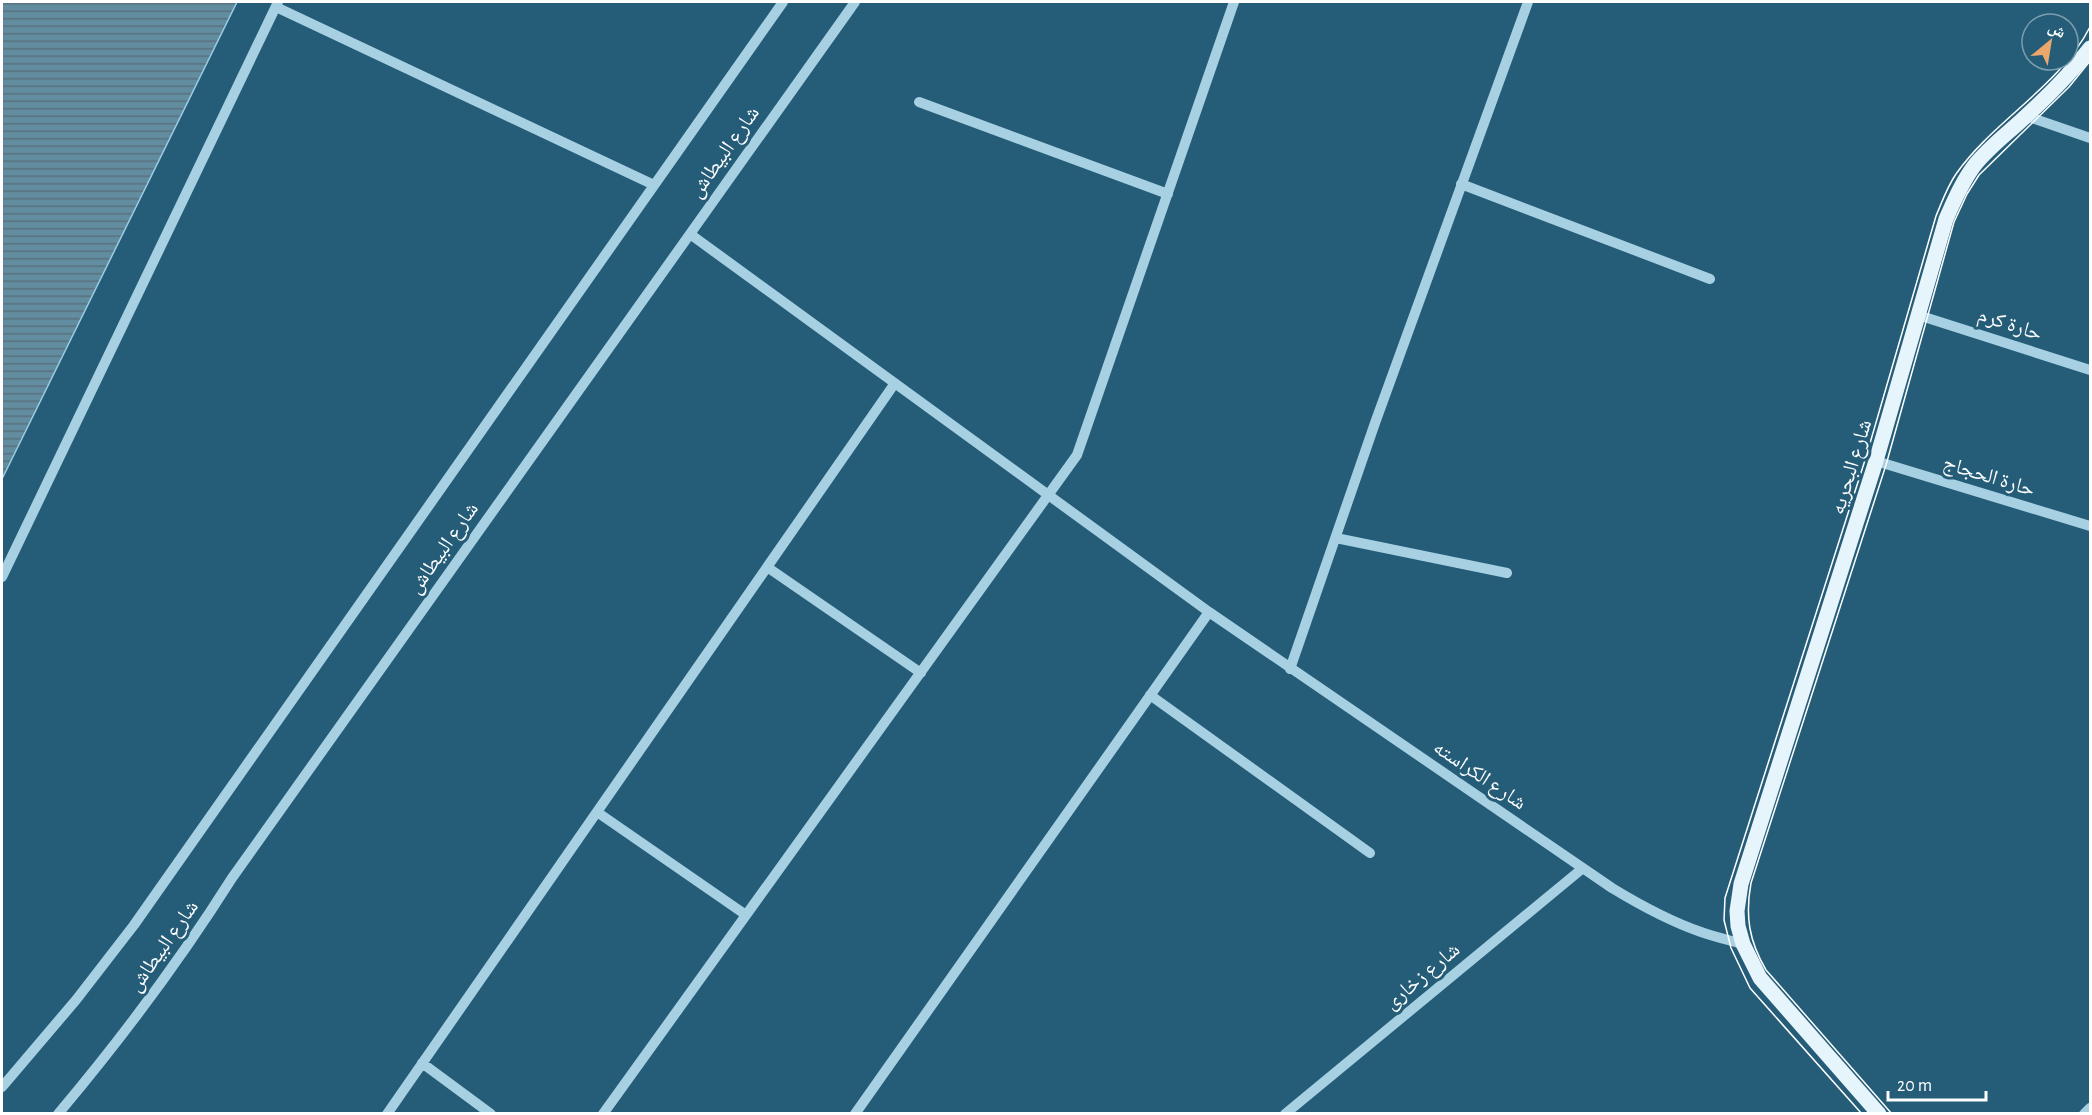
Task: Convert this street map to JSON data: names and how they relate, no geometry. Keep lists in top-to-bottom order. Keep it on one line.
{"streets":{"main road":["شارع البحريه"],"street":["شارع البيطاش","حارة كرم","حارة الحجاج","شارع الكراسته","شارع زخارى"]},"crossings":[["شارع البيطاش","شارع الكراسته"],["حارة كرم","شارع البحريه"],["شارع البحريه","حارة الحجاج"],["شارع البحريه","شارع الكراسته"],["شارع الكراسته","شارع زخارى"]],"scale_bar":"20 m","north":"top right"}
